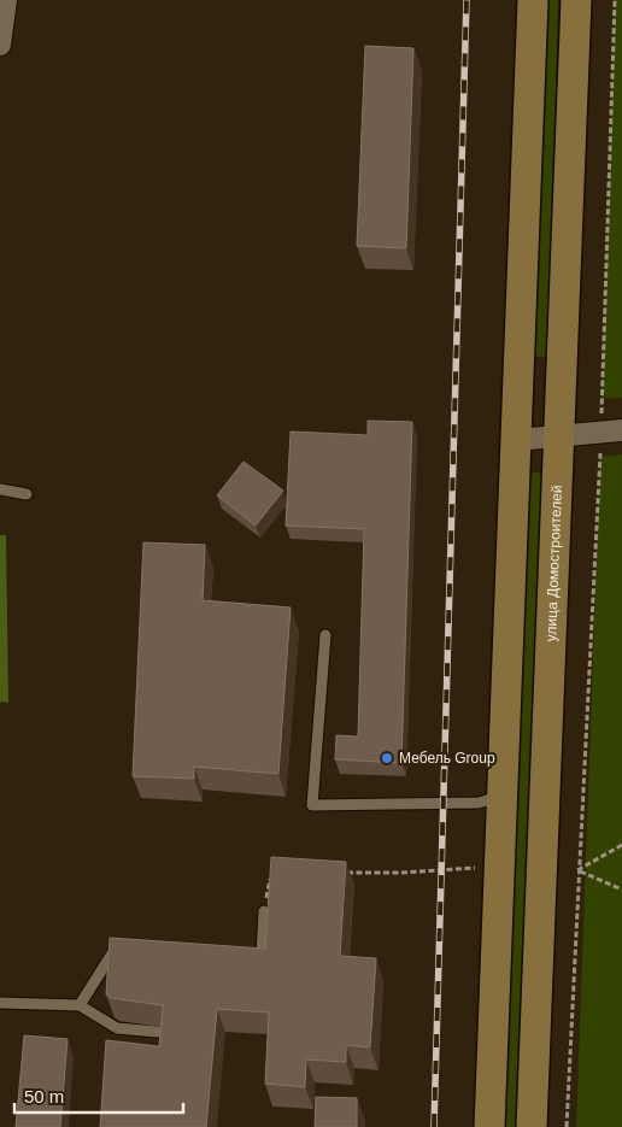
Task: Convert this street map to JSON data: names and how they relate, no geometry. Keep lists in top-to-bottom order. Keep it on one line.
{"streets":{"main road":["улица Домостроителей"]},"places":["Мебель Group"],"scale_bar":"50 m"}
